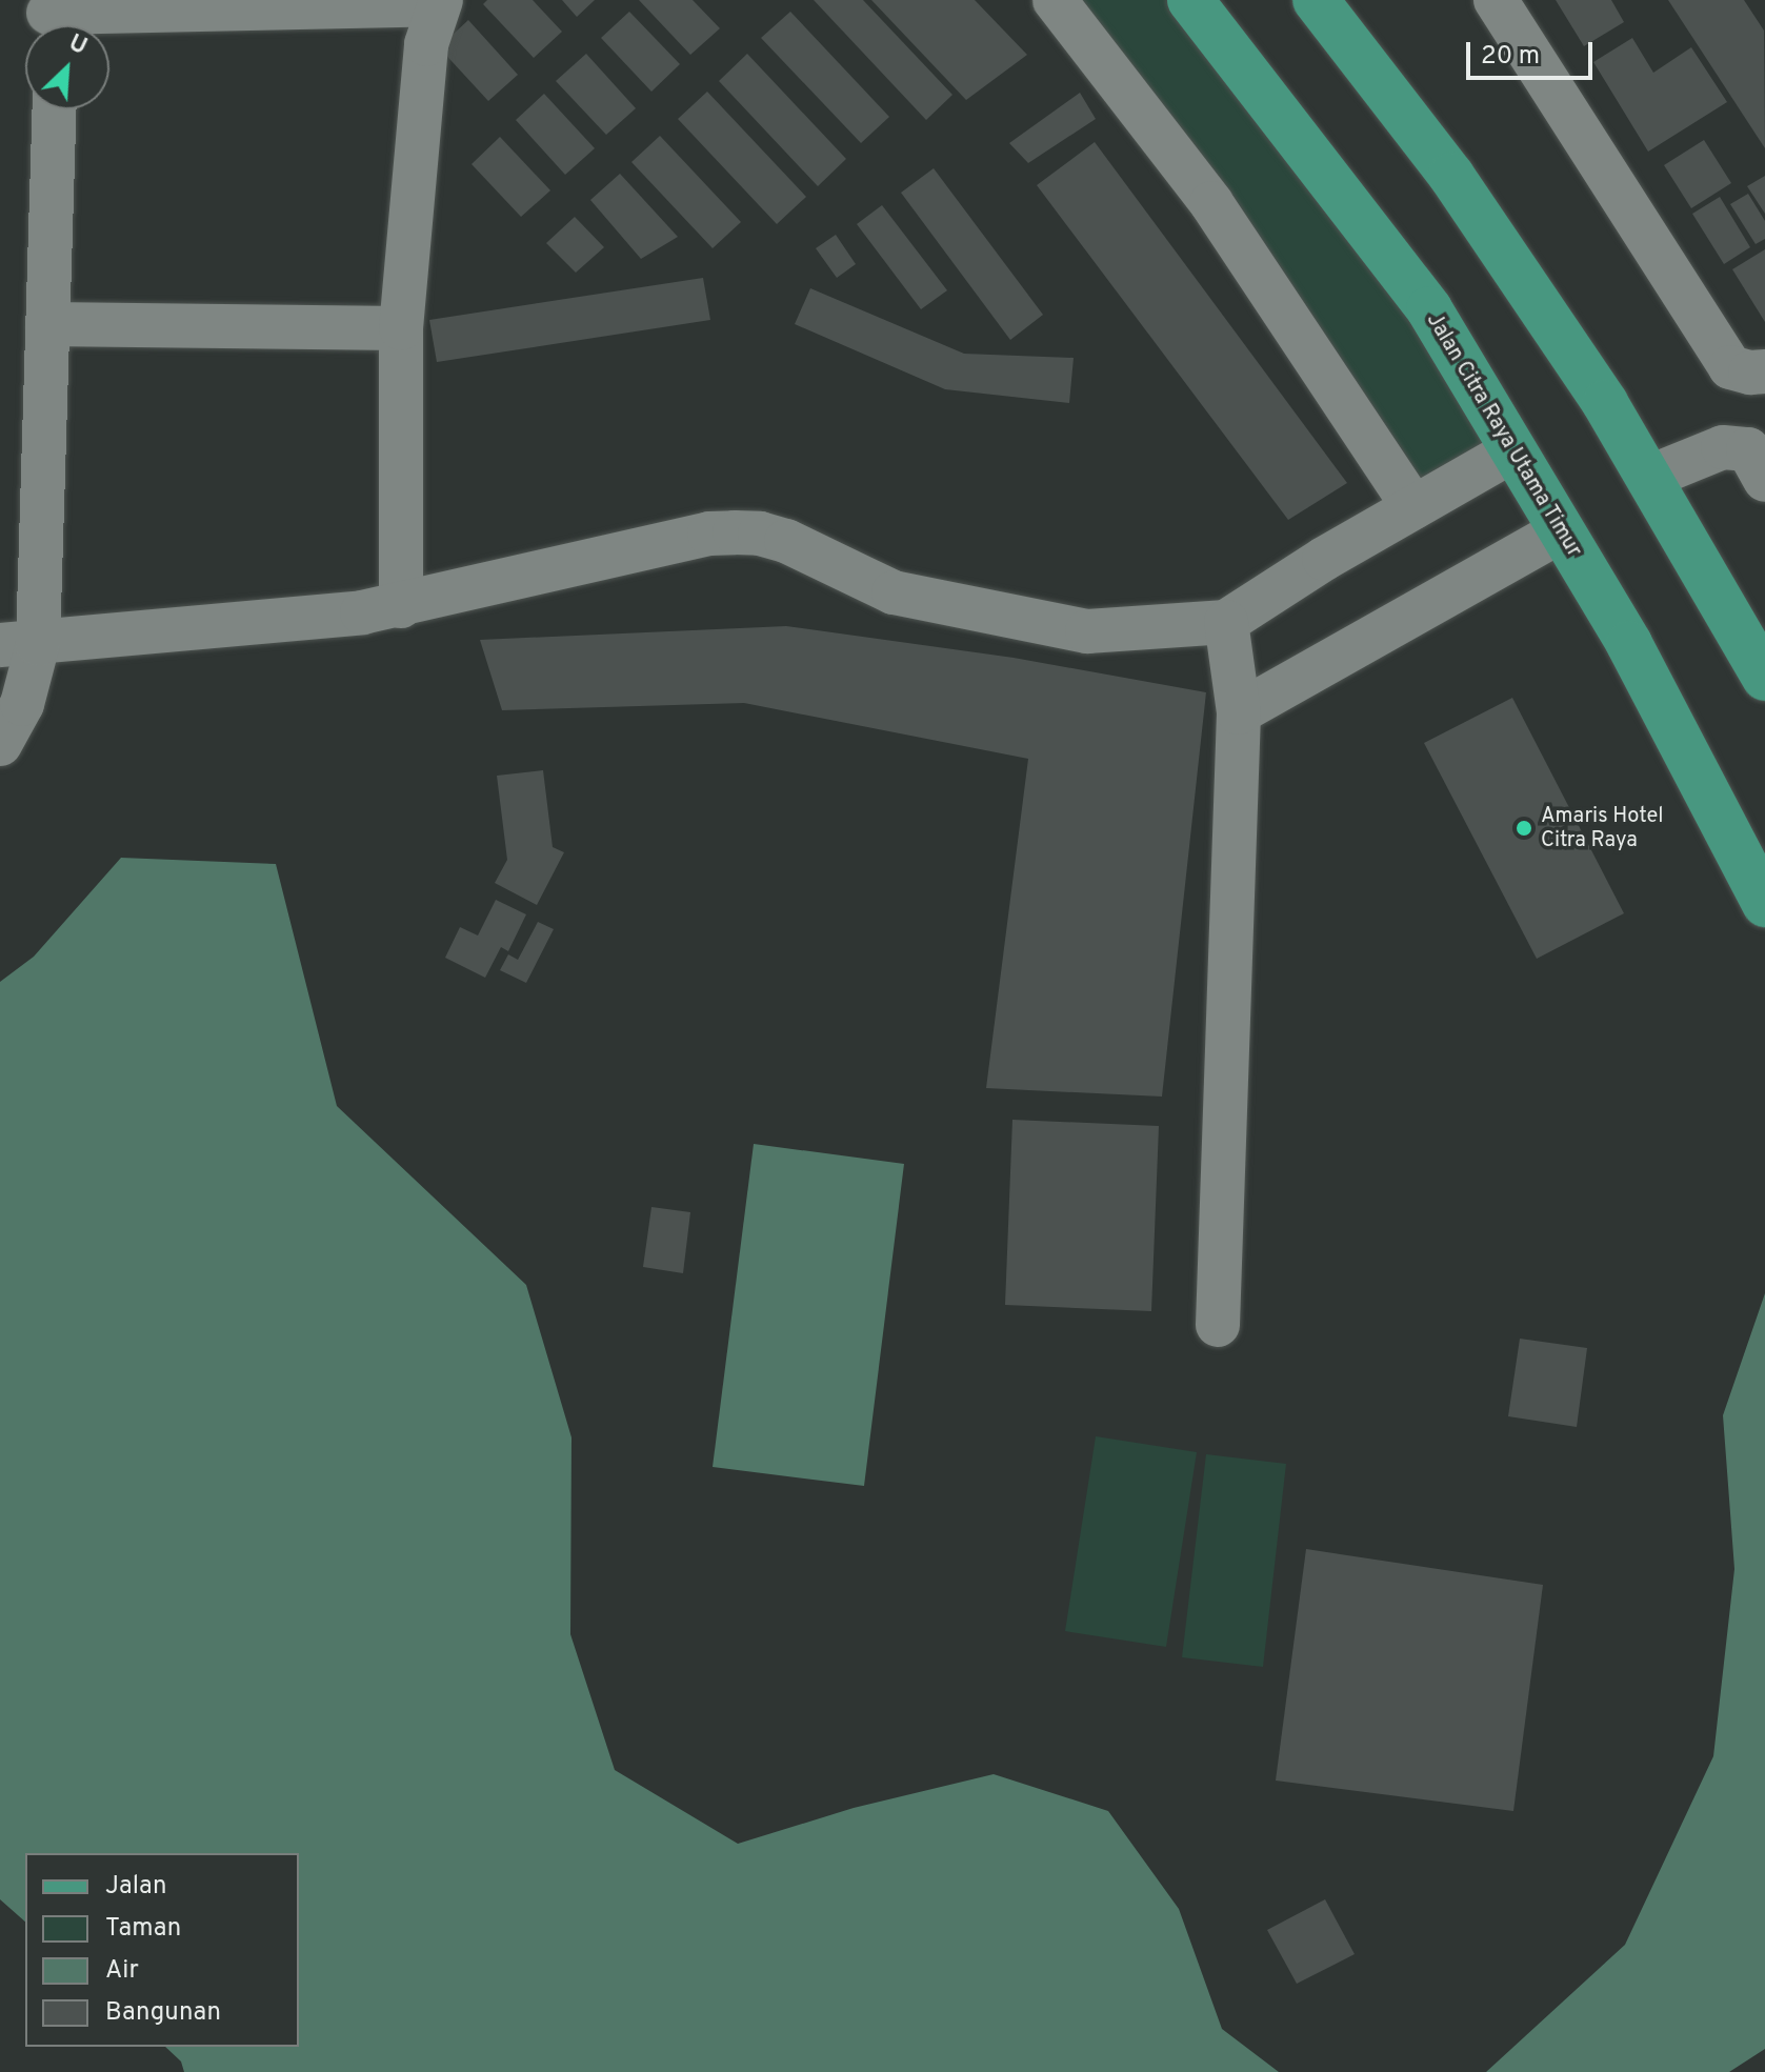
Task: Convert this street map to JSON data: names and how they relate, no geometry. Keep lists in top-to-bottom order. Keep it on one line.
{"streets":{"main road":["Jalan Citra Raya Utama Timur"]},"places":["Amaris Hotel Citra Raya"],"legend":["Jalan","Taman","Air","Bangunan"],"scale_bar":"20 m","north":"top right"}
